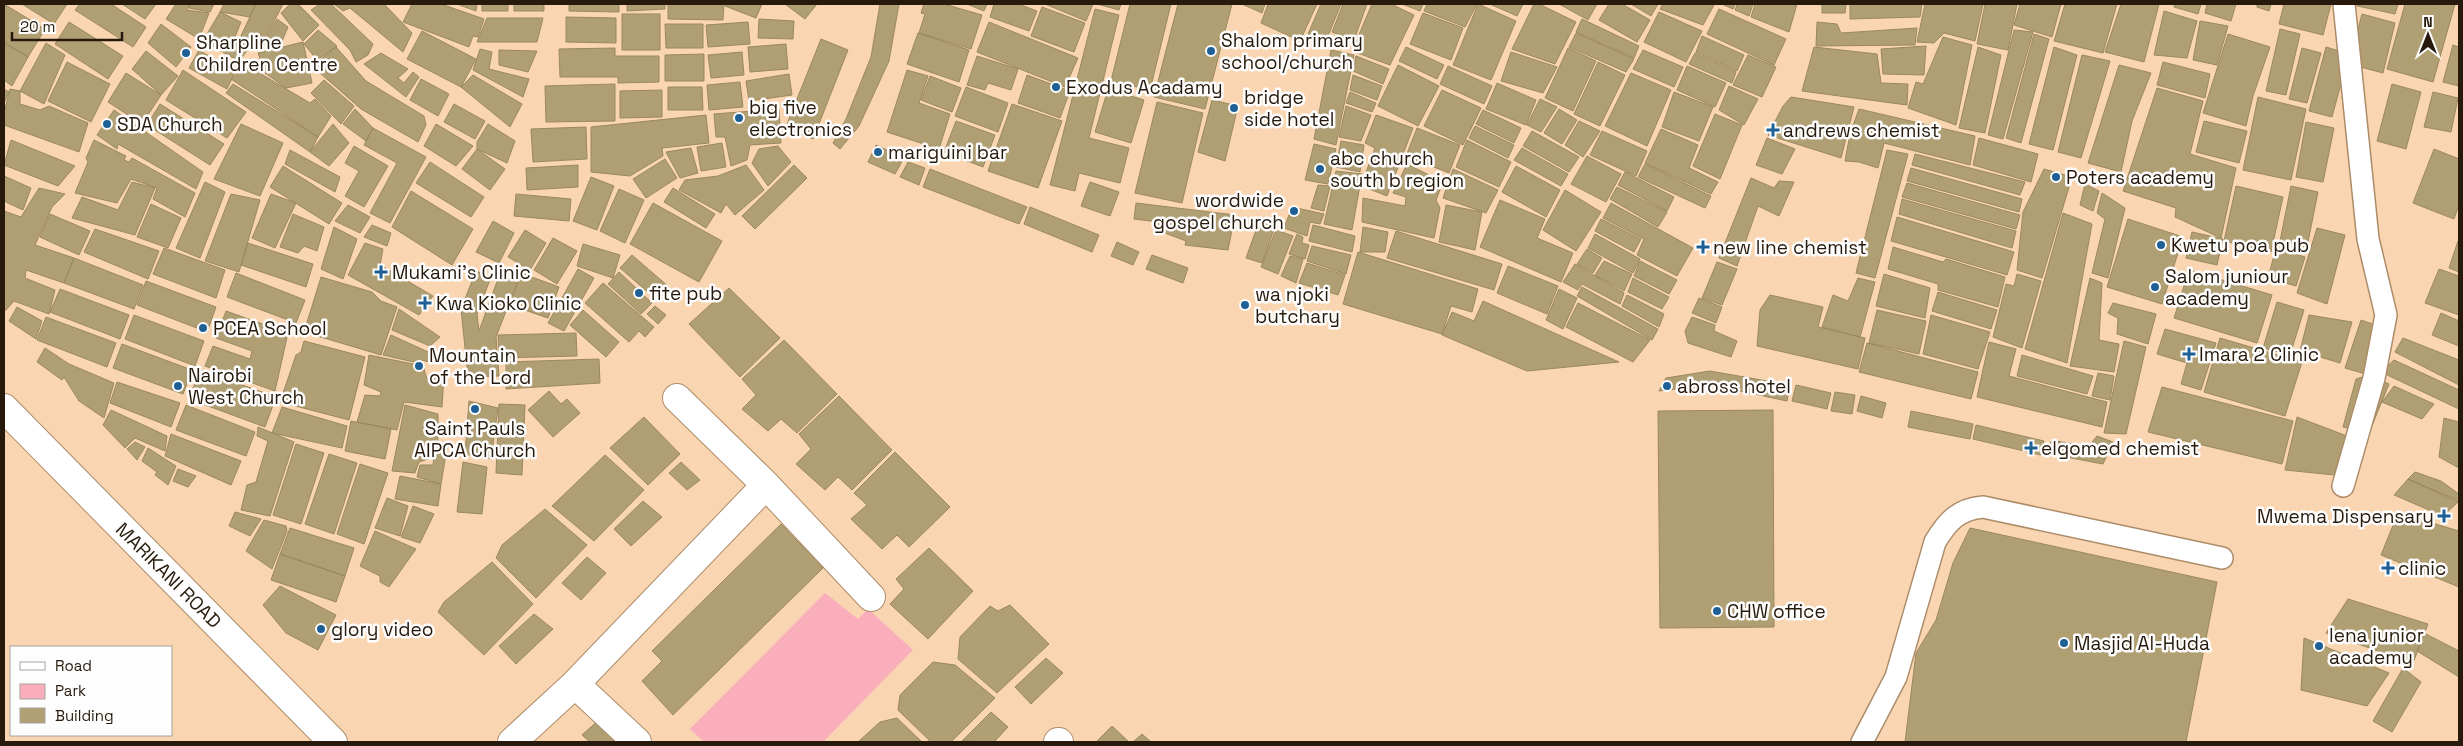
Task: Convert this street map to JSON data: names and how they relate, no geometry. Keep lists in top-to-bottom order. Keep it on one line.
{"streets":{"street":["MARIKANI ROAD"]},"places":{"other":["Shalom primary school/church","Sharpline Children Centre","Exodus Acadamy","bridge side hotel","big five electronics","SDA Church","mariguini bar","abc church south b region","Poters academy","wordwide gospel church","Kwetu poa pub","Salom juniour academy","fite pub","wa njoki butchary","PCEA School","Mountain of the Lord","Nairobi West Church","abross hotel","Saint Pauls AIPCA Church","CHW office","glory video","Masjid Al-Huda","lena junior academy"],"health":["andrews chemist","new line chemist","Mukami's Clinic","Kwa Kioko Clinic","Imara 2 Clinic","elgomed chemist","Mwema Dispensary","clinic"]},"legend":["Road","Park","Building"],"scale_bar":"20 m","north":"top"}
